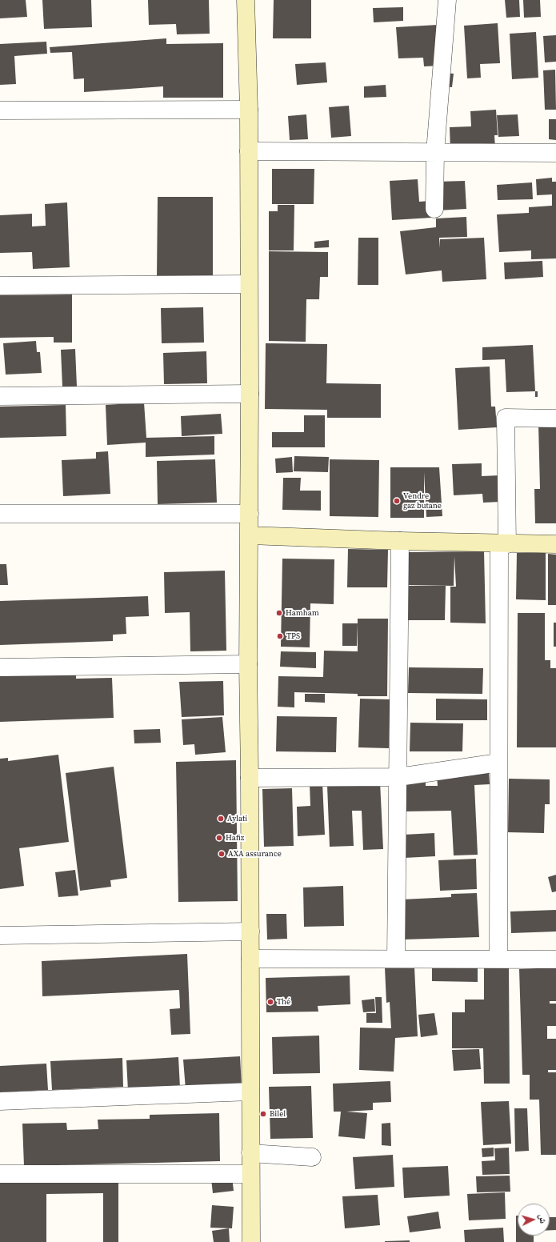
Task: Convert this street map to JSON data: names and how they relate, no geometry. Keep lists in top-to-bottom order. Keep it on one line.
{"places":["Vendre gaz butane","Hamham","TPS","Aylati","Hafiz","AXA assurance","Thé","Bilel"],"north":"right"}
